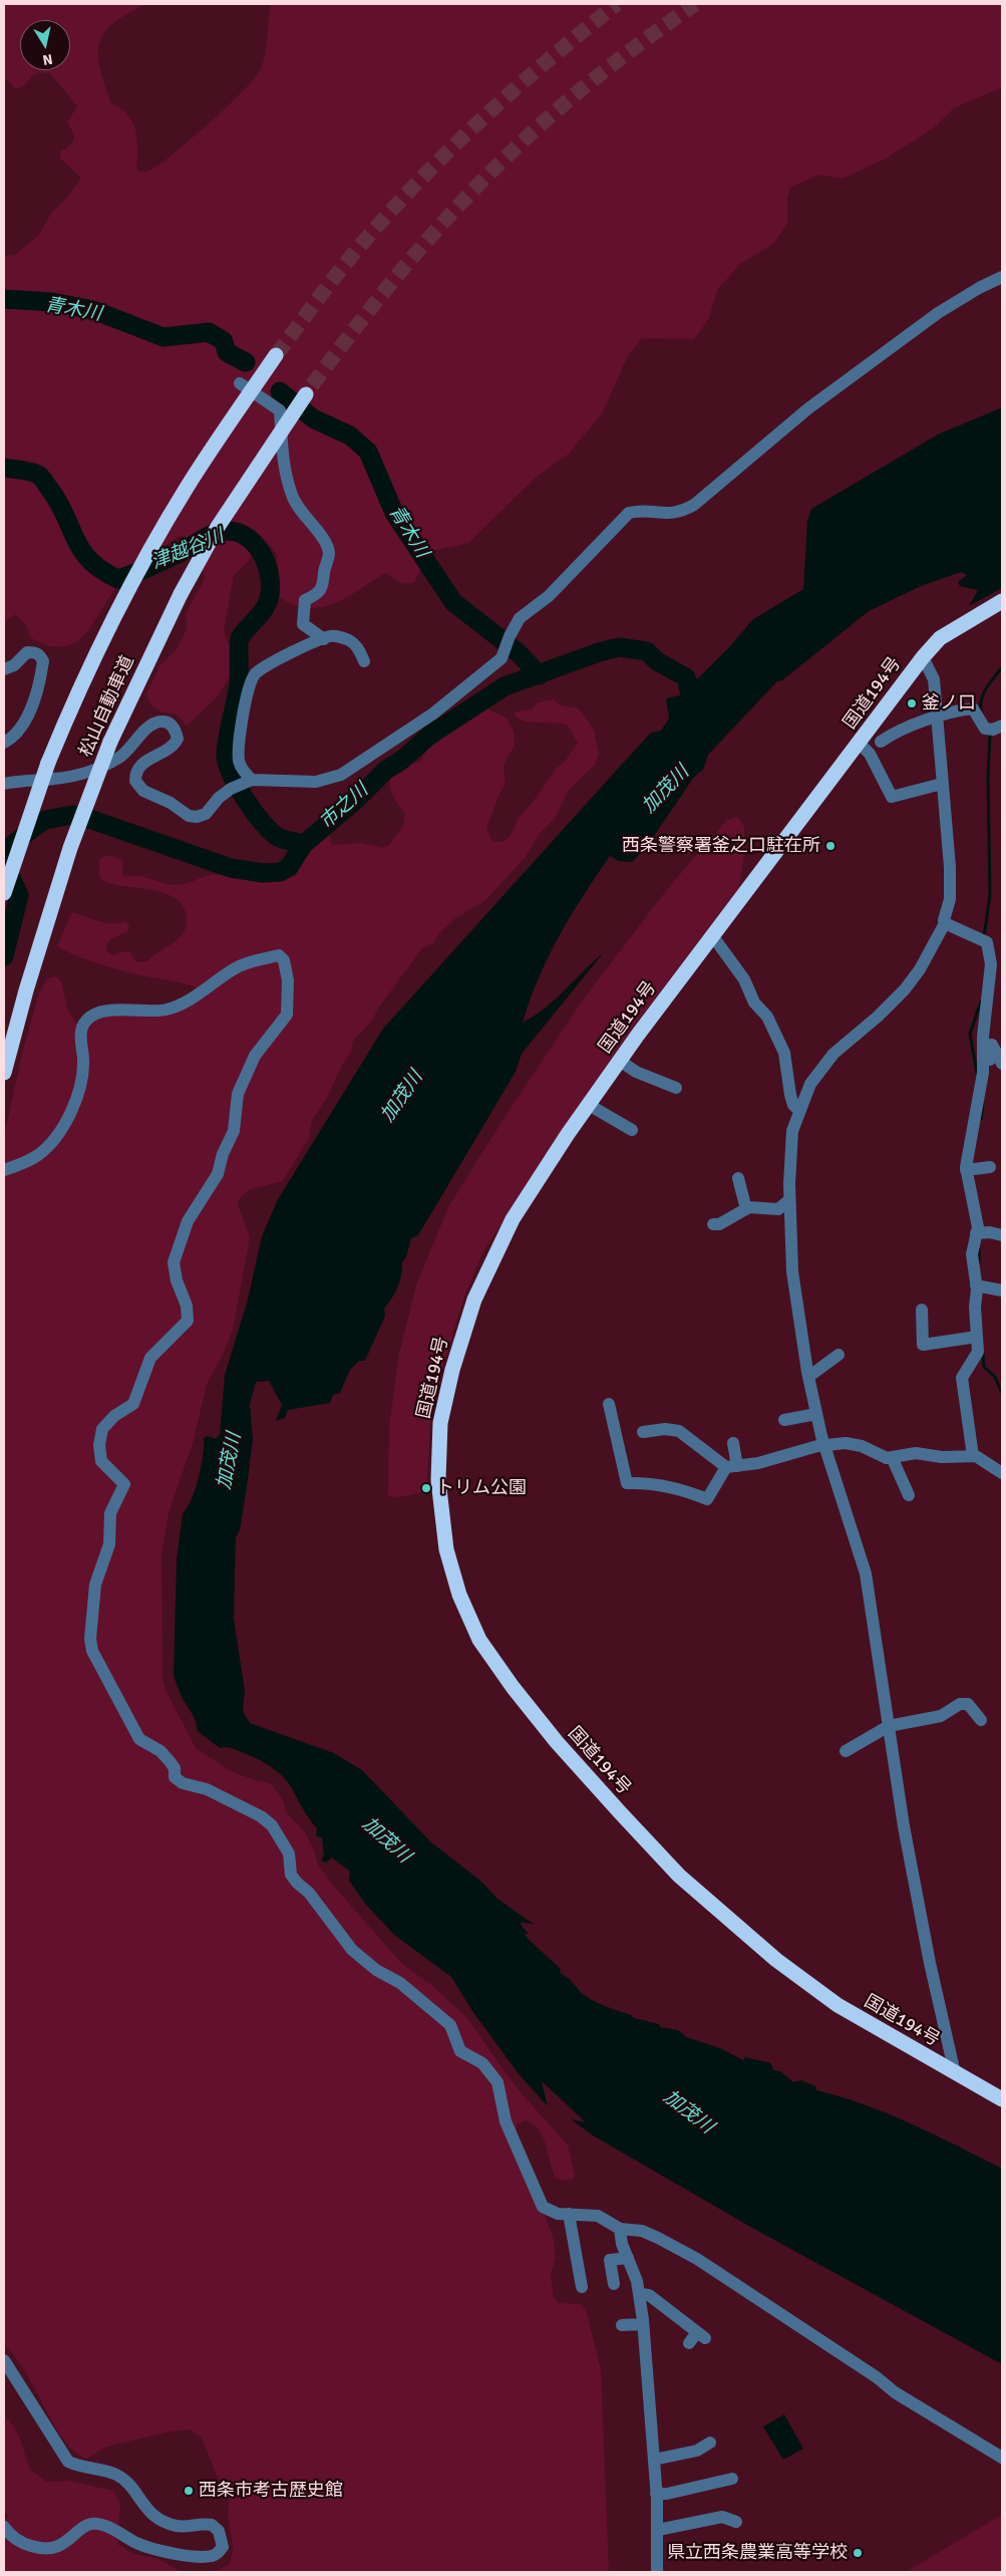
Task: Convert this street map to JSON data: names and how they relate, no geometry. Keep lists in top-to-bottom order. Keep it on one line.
{"streets":{"highway":["国道194号","松山自動車道"]},"water":["青木川","津越谷川","加茂川","市之川"],"places":["釜ノ口","西条警察署釜之口駐在所","トリム公園","西条市考古歴史館","県立西条農業高等学校"],"north":"bottom"}
